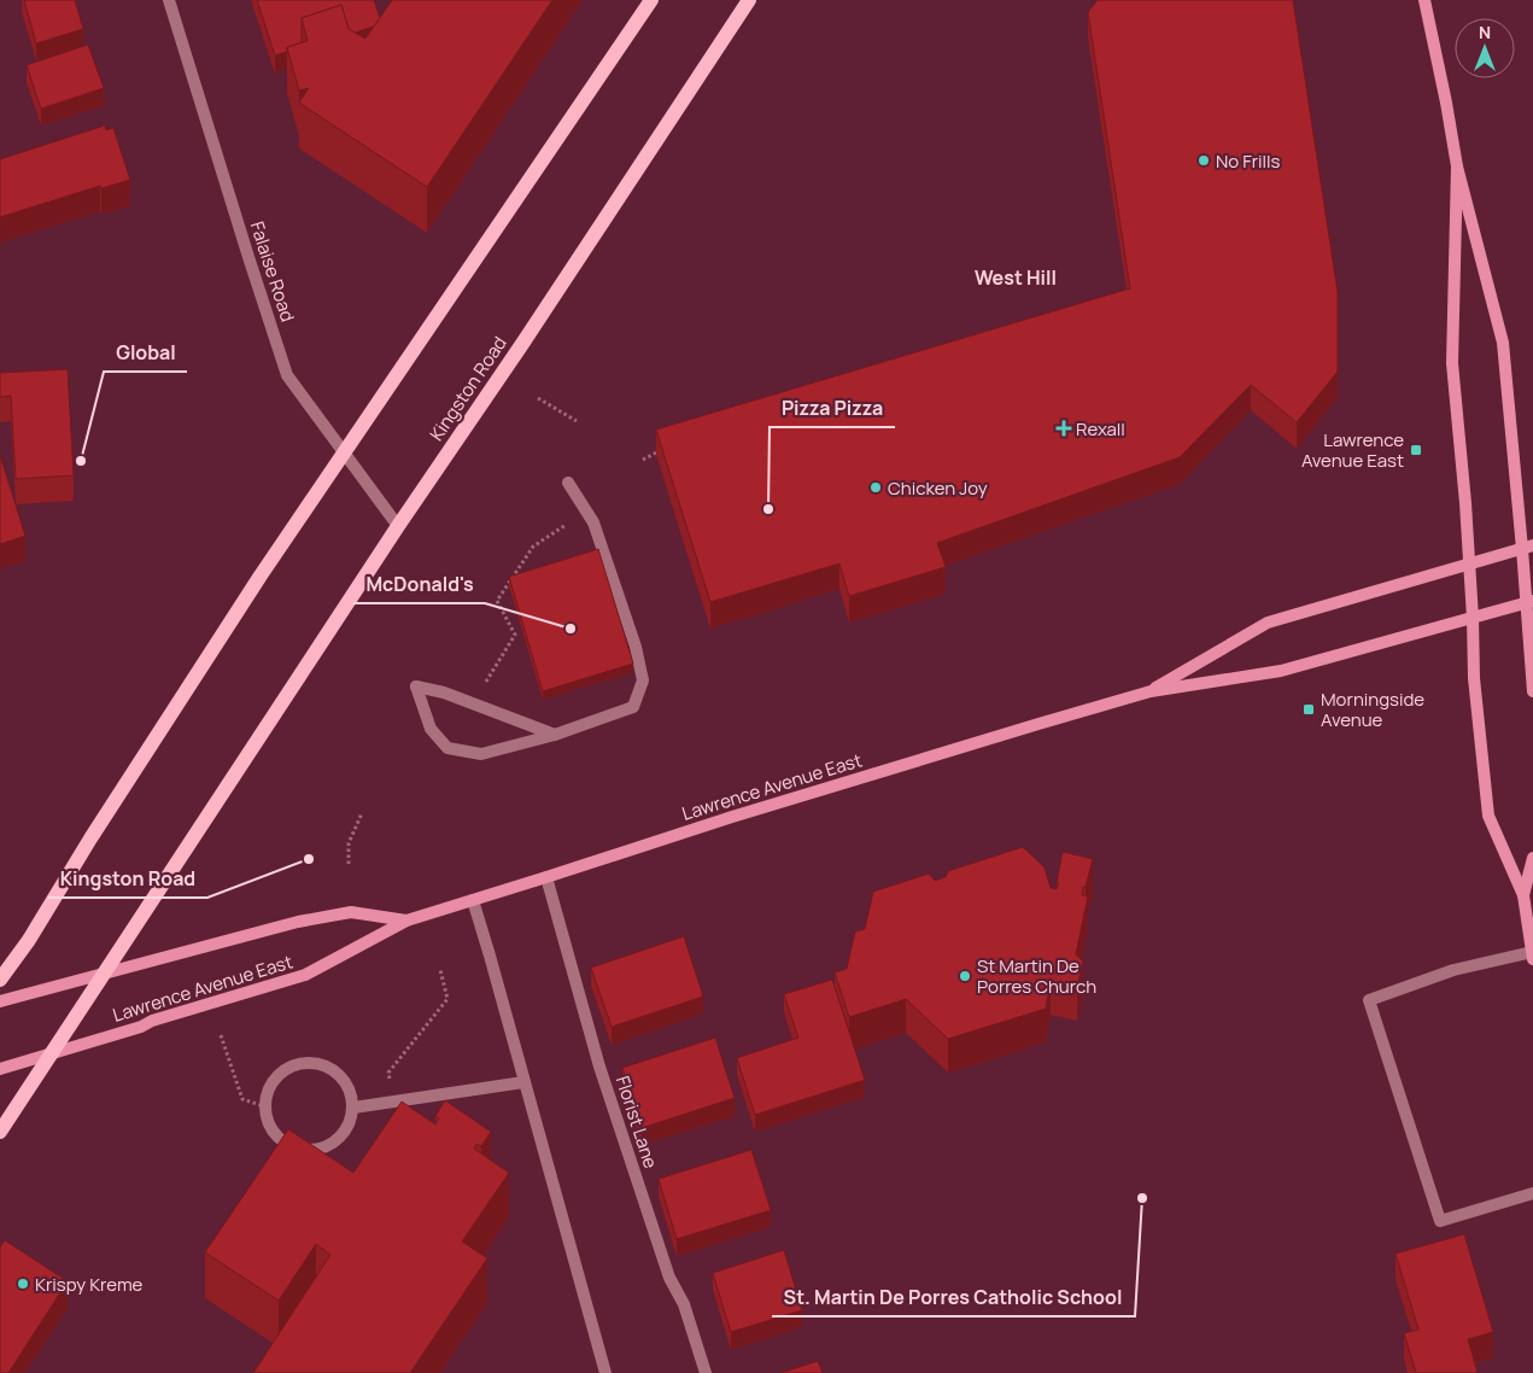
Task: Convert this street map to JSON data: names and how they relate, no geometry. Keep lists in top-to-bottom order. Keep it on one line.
{"streets":{"main road":["Kingston Road","Lawrence Avenue East"],"street":["Falaise Road","Florist Lane"]},"crossings":[["Falaise Road","Kingston Road"],["Kingston Road","Lawrence Avenue East"],["Lawrence Avenue East","Florist Lane"]],"districts":["West Hill"],"places":{"other":["No Frills","Global","Chicken Joy","Pizza Pizza","McDonald's","Kingston Road","St Martin De Porres Church","St. Martin De Porres Catholic School","Krispy Kreme"],"health":["Rexall"],"transit":["Lawrence Avenue East","Morningside Avenue"]},"north":"top"}
